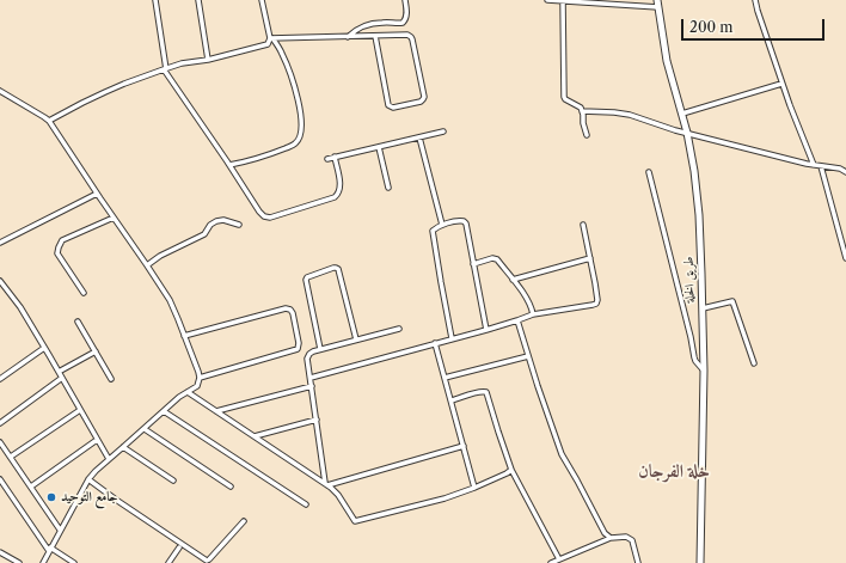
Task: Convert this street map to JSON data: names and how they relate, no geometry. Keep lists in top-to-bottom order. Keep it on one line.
{"streets":{"street":["طريق الخلة"]},"districts":["خلة الفرجان"],"places":["جامع التوحيد"],"scale_bar":"200 m"}
